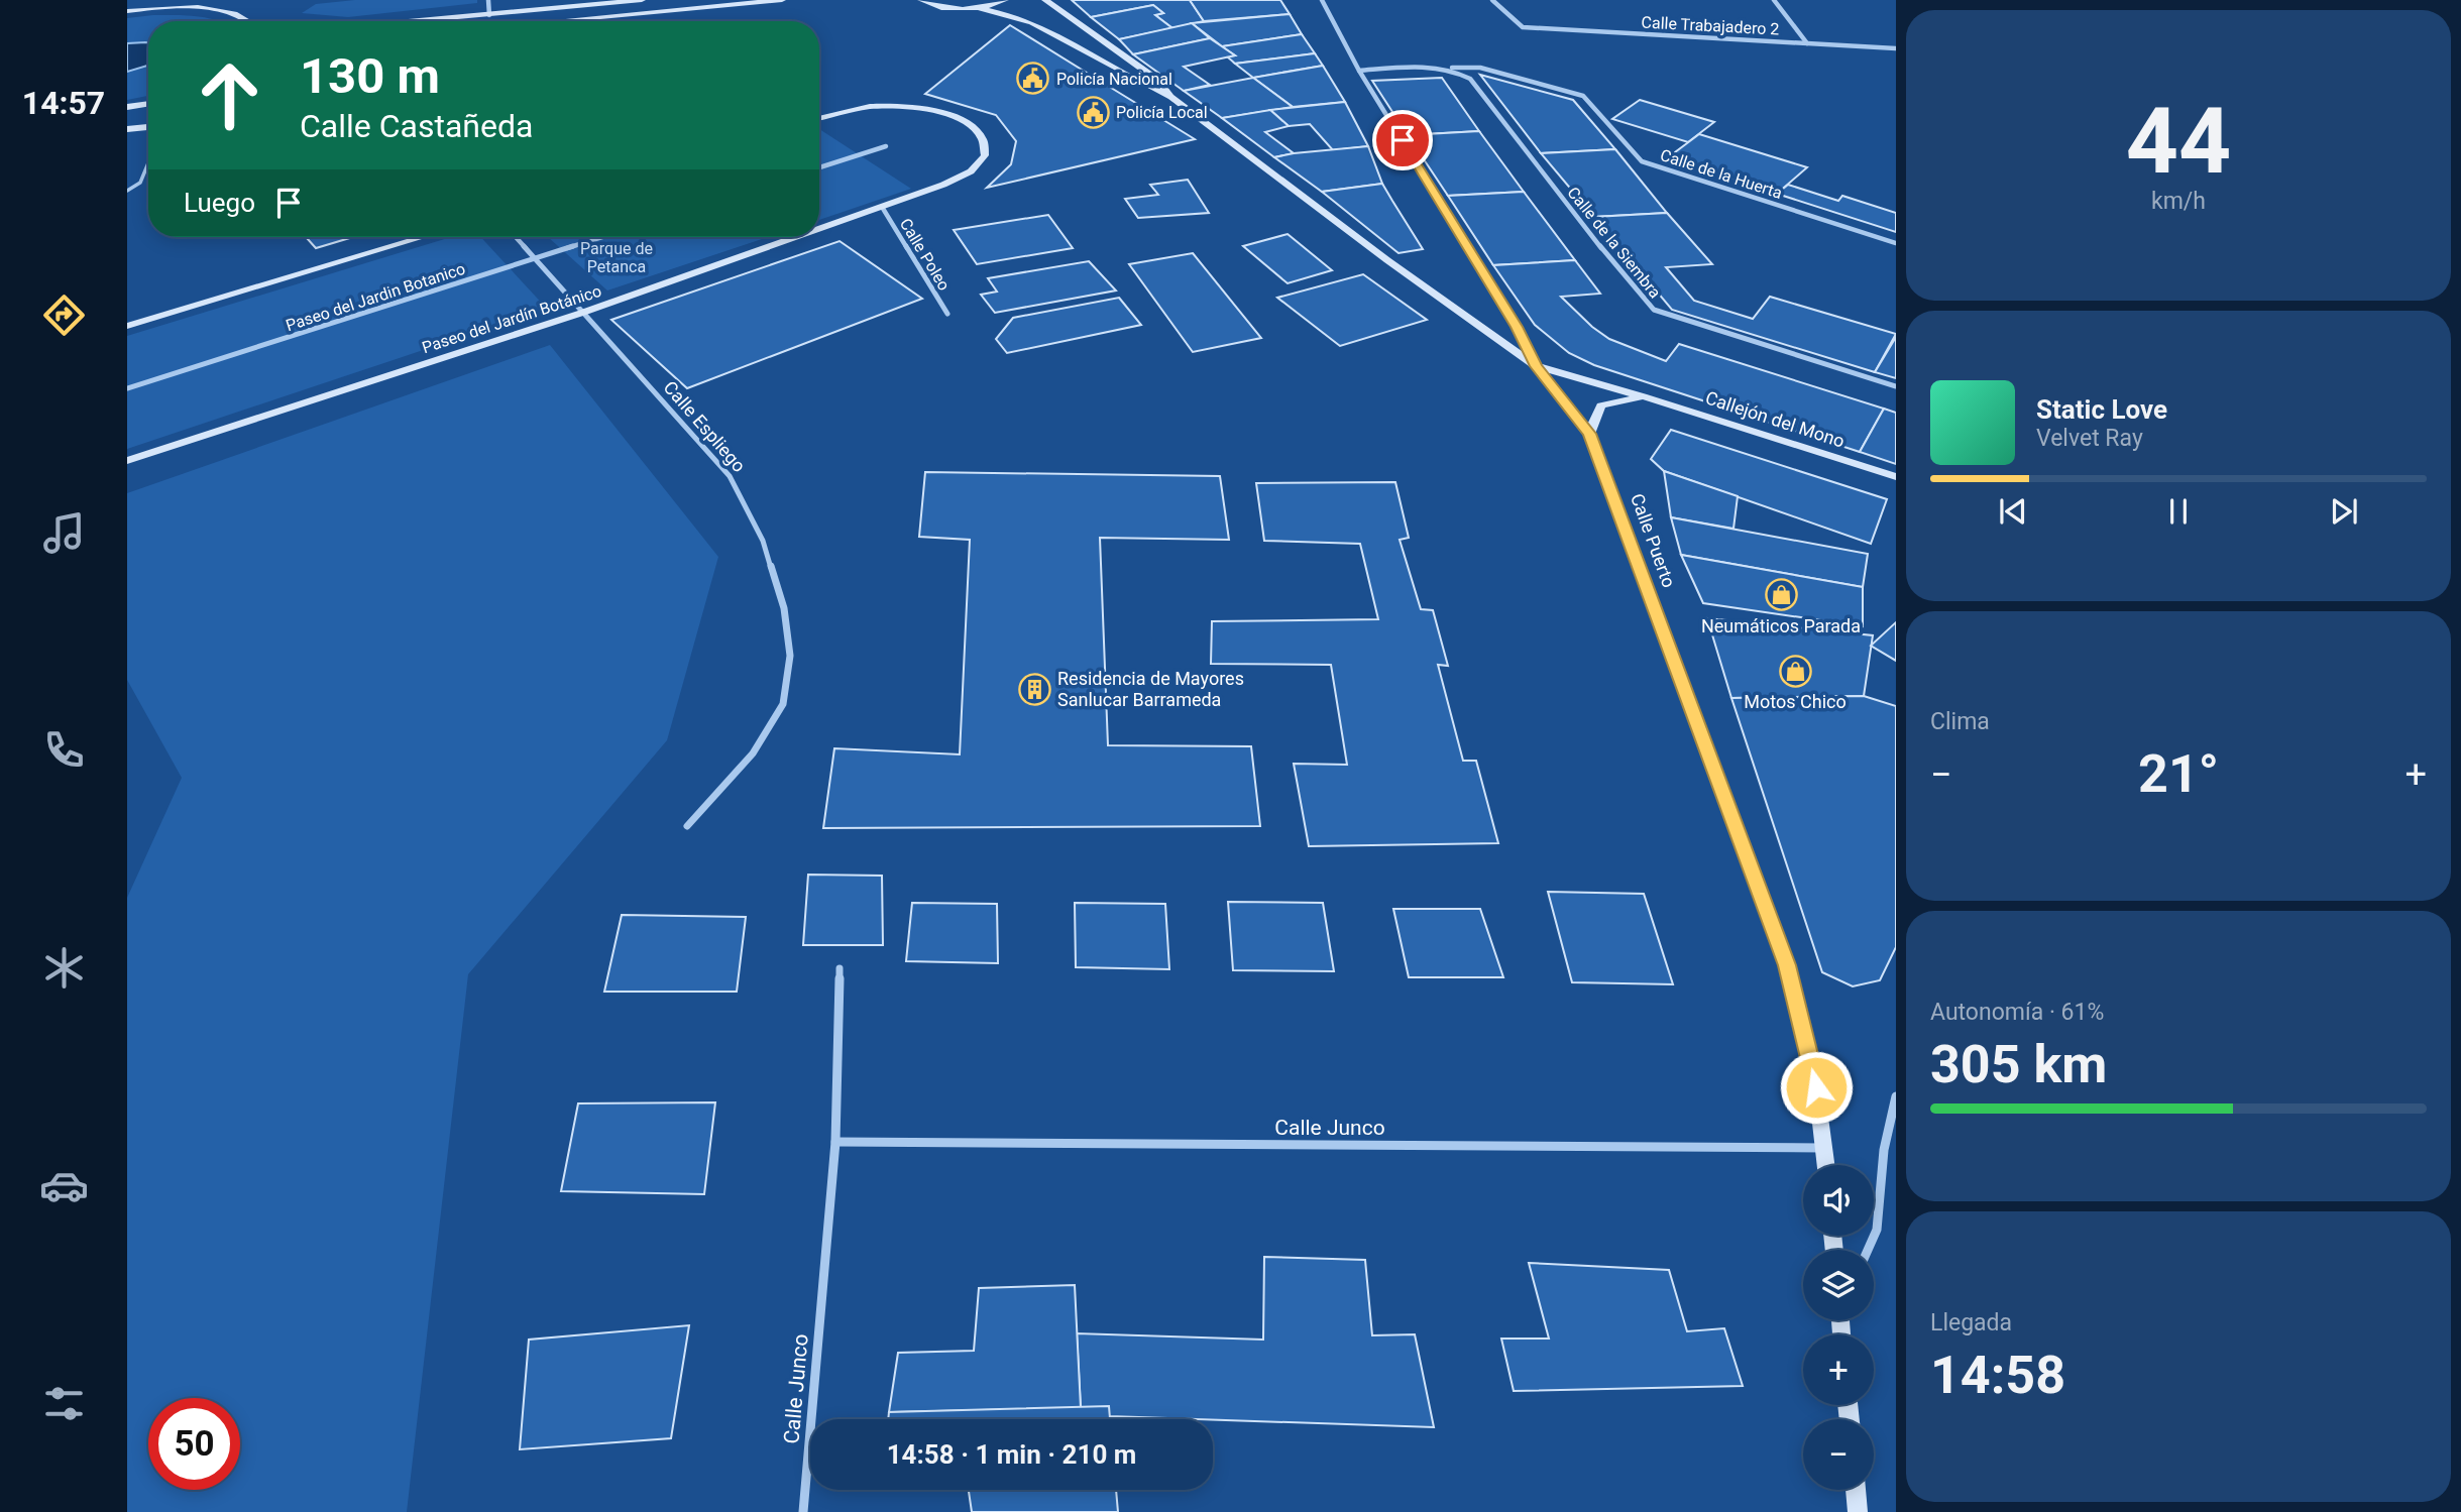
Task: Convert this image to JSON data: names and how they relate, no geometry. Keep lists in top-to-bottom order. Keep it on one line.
{"streets":{"main road":["Paseo del Jardín Botánico","Callejón del Mono","Calle Puerto"],"street":["Calle Trabajadero 2","Calle de la Huerta","Calle de la Siembra","Calle Poleo","Paseo del Jardin Botanico","Calle Espliego","Calle Junco"]},"crossings":[["Calle de la Huerta","Calle de la Siembra"],["Calle Poleo","Paseo del Jardín Botánico"],["Paseo del Jardin Botanico","Calle Espliego"],["Paseo del Jardín Botánico","Calle Espliego"],["Callejón del Mono","Calle Puerto"],["Calle Puerto","Calle Junco"]],"parks":["Parque de Petanca"],"places":{"public building":["Policía Nacional","Policía Local"],"shop":["Neumáticos Parada","Motos Chico"],"building":["Residencia de Mayores Sanlucar Barrameda"]},"page":{"tabs":"14:57","tile":[["44","km/h"],"Clima",["Autonomía · 61%","305 km"],["Llegada","14:58"]],"turn":["130 m","Calle Castañeda"],"then":"Luego","song":["Static Love","Velvet Ray"],"heat":["−","21°","+"],"map_buttons":["+","−"],"limit":"50","trip":"14:58 · 1 min · 210 m"}}
